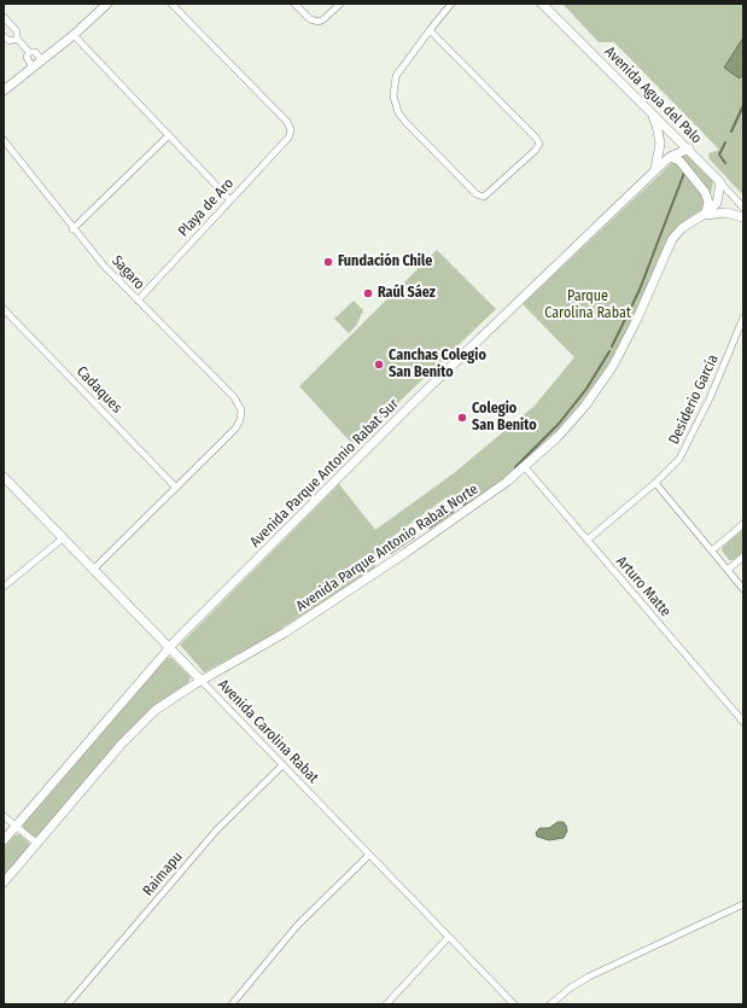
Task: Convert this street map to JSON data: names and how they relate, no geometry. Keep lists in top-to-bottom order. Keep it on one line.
{"streets":{"street":["Avenida Agua del Palo","Playa de Aro","Sagaro","Cadaques","Desiderio García","Avenida Parque Antonio Rabat Sur","Avenida Parque Antonio Rabat Norte","Arturo Matte","Avenida Carolina Rabat","Raimapu"]},"crossings":[["Avenida Agua del Palo","Avenida Parque Antonio Rabat Sur"],["Avenida Agua del Palo","Avenida Parque Antonio Rabat Norte"],["Playa de Aro","Sagaro"],["Sagaro","Cadaques"],["Desiderio García","Arturo Matte"],["Avenida Parque Antonio Rabat Sur","Avenida Carolina Rabat"],["Avenida Parque Antonio Rabat Norte","Arturo Matte"],["Avenida Parque Antonio Rabat Norte","Avenida Carolina Rabat"],["Avenida Carolina Rabat","Raimapu"]],"parks":["Parque Carolina Rabat"],"places":["Fundación Chile","Raúl Sáez","Canchas Colegio San Benito","Colegio San Benito"]}
